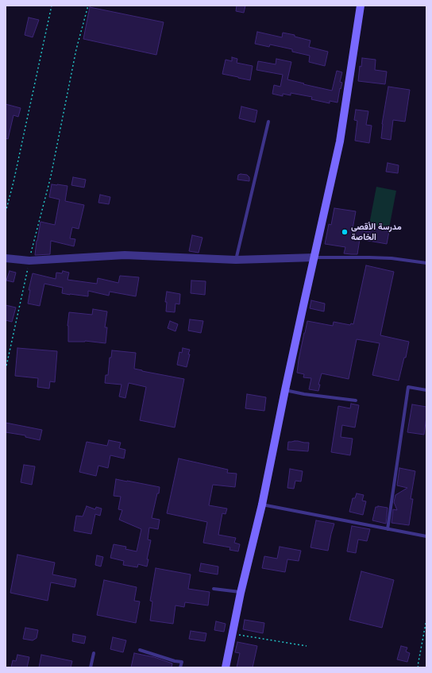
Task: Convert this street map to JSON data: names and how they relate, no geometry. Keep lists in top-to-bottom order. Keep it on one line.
{"places":["مدرسة الأقصى الخاصة"]}
